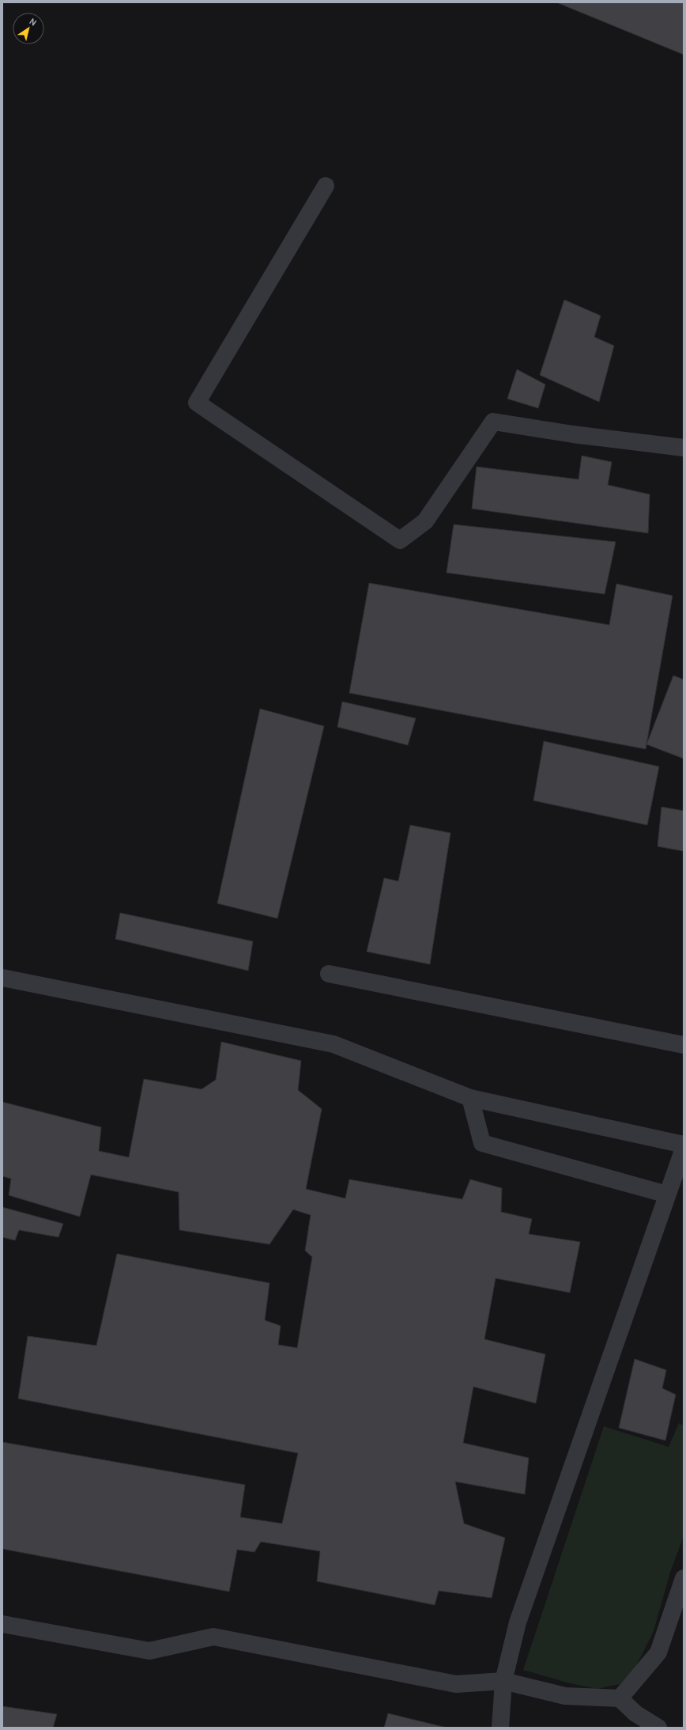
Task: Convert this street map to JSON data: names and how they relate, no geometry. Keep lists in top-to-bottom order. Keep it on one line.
{"north":"top right"}
